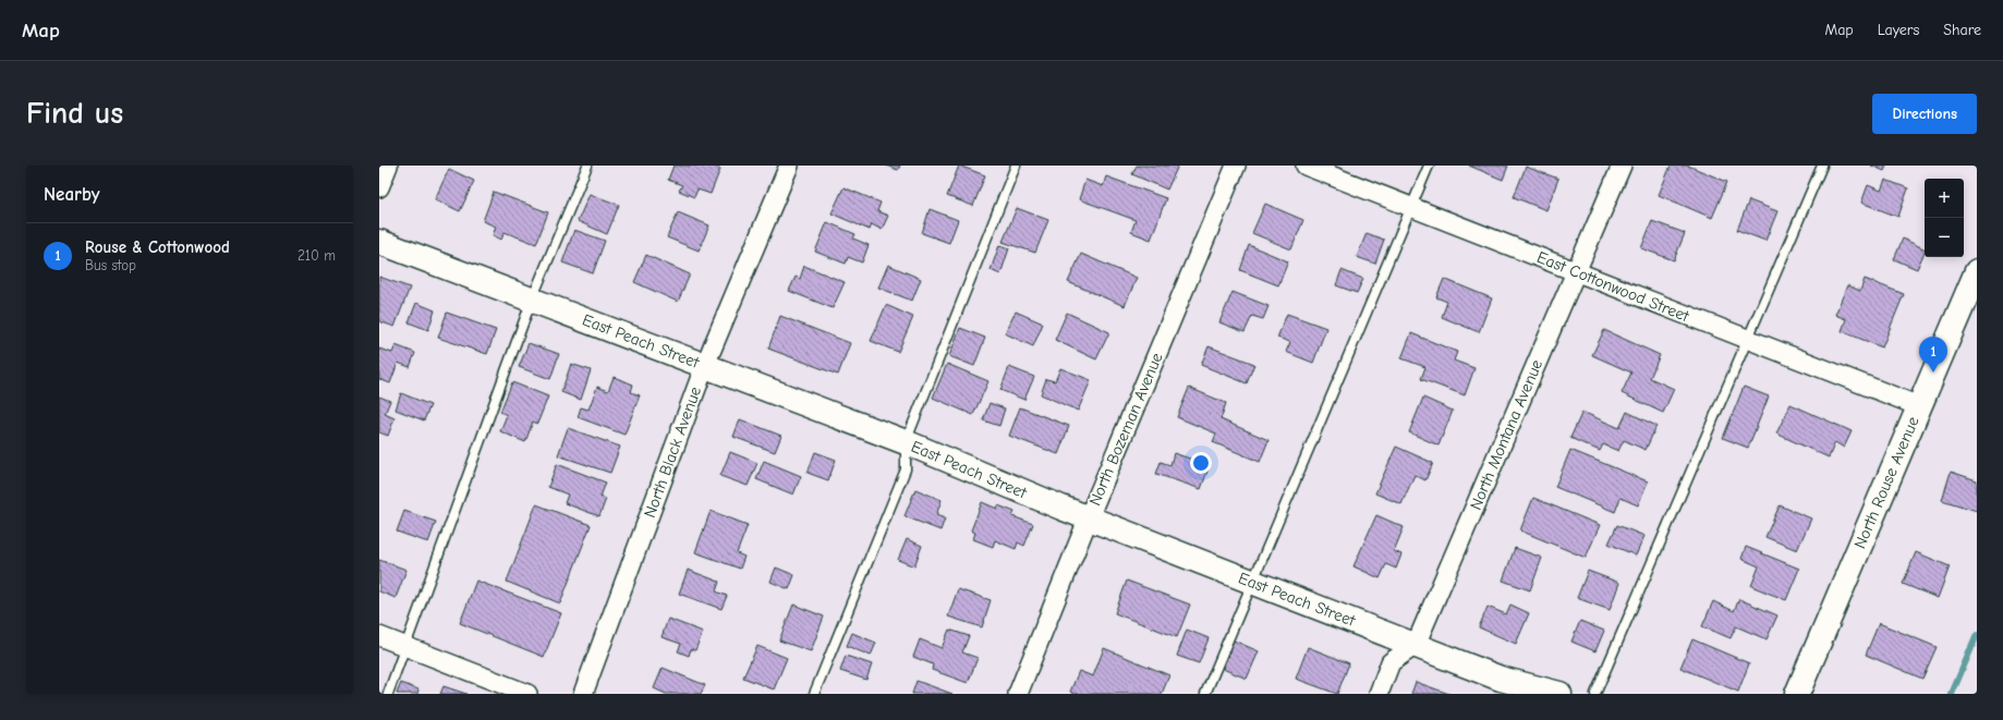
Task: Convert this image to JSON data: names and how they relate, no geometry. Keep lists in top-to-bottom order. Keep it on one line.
{"streets":{"main road":["East Peach Street","North Rouse Avenue"],"street":["East Cottonwood Street","North Bozeman Avenue","North Montana Avenue","North Black Avenue"]},"crossings":[["East Cottonwood Street","North Montana Avenue"],["East Cottonwood Street","North Rouse Avenue"],["East Peach Street","North Bozeman Avenue"],["East Peach Street","North Montana Avenue"],["East Peach Street","North Black Avenue"]],"page":{"header":"Map","nav":["Map","Layers","Share"],"buttons":"Directions","title":"Find us","heading":"Nearby","map_buttons":["+","−"],"list":[{"mark":"1","name":"Rouse & Cottonwood","note":"Bus stop","value":"210 m"}],"pins":"1"}}
